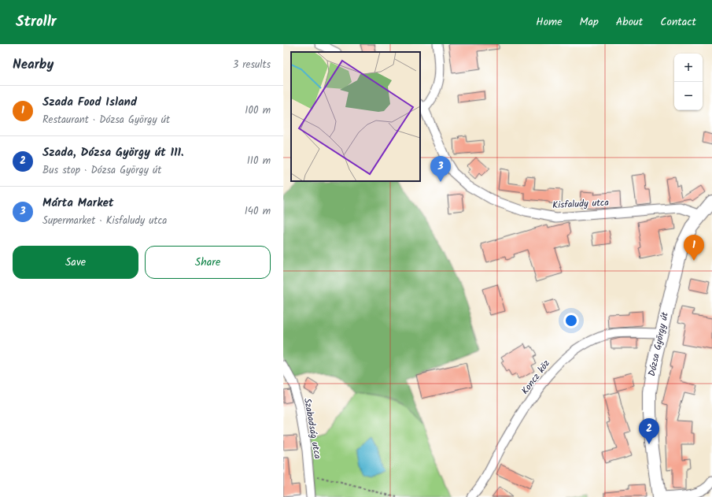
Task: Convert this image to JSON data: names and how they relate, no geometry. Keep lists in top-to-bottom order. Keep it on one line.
{"streets":{"main road":["Dózsa György út"],"street":["Kisfaludy utca","Koncz köz","Szabadság utca"]},"crossings":[["Kisfaludy utca","Dózsa György út"],["Dózsa György út","Koncz köz"]],"page":{"header":"Strollr","nav":["Home","Map","About","Contact"],"heading":["Nearby","3 results"],"map_buttons":["+","−"],"list":[{"mark":"1","name":"Szada Food Island","note":"Restaurant · Dózsa György út","value":"100 m"},{"mark":"2","name":"Szada, Dózsa György út 111.","note":"Bus stop · Dózsa György út","value":"110 m"},{"mark":"3","name":"Márta Market","note":"Supermarket · Kisfaludy utca","value":"140 m"}],"pins":["3","1","2"],"buttons":["Save","Share"]}}
